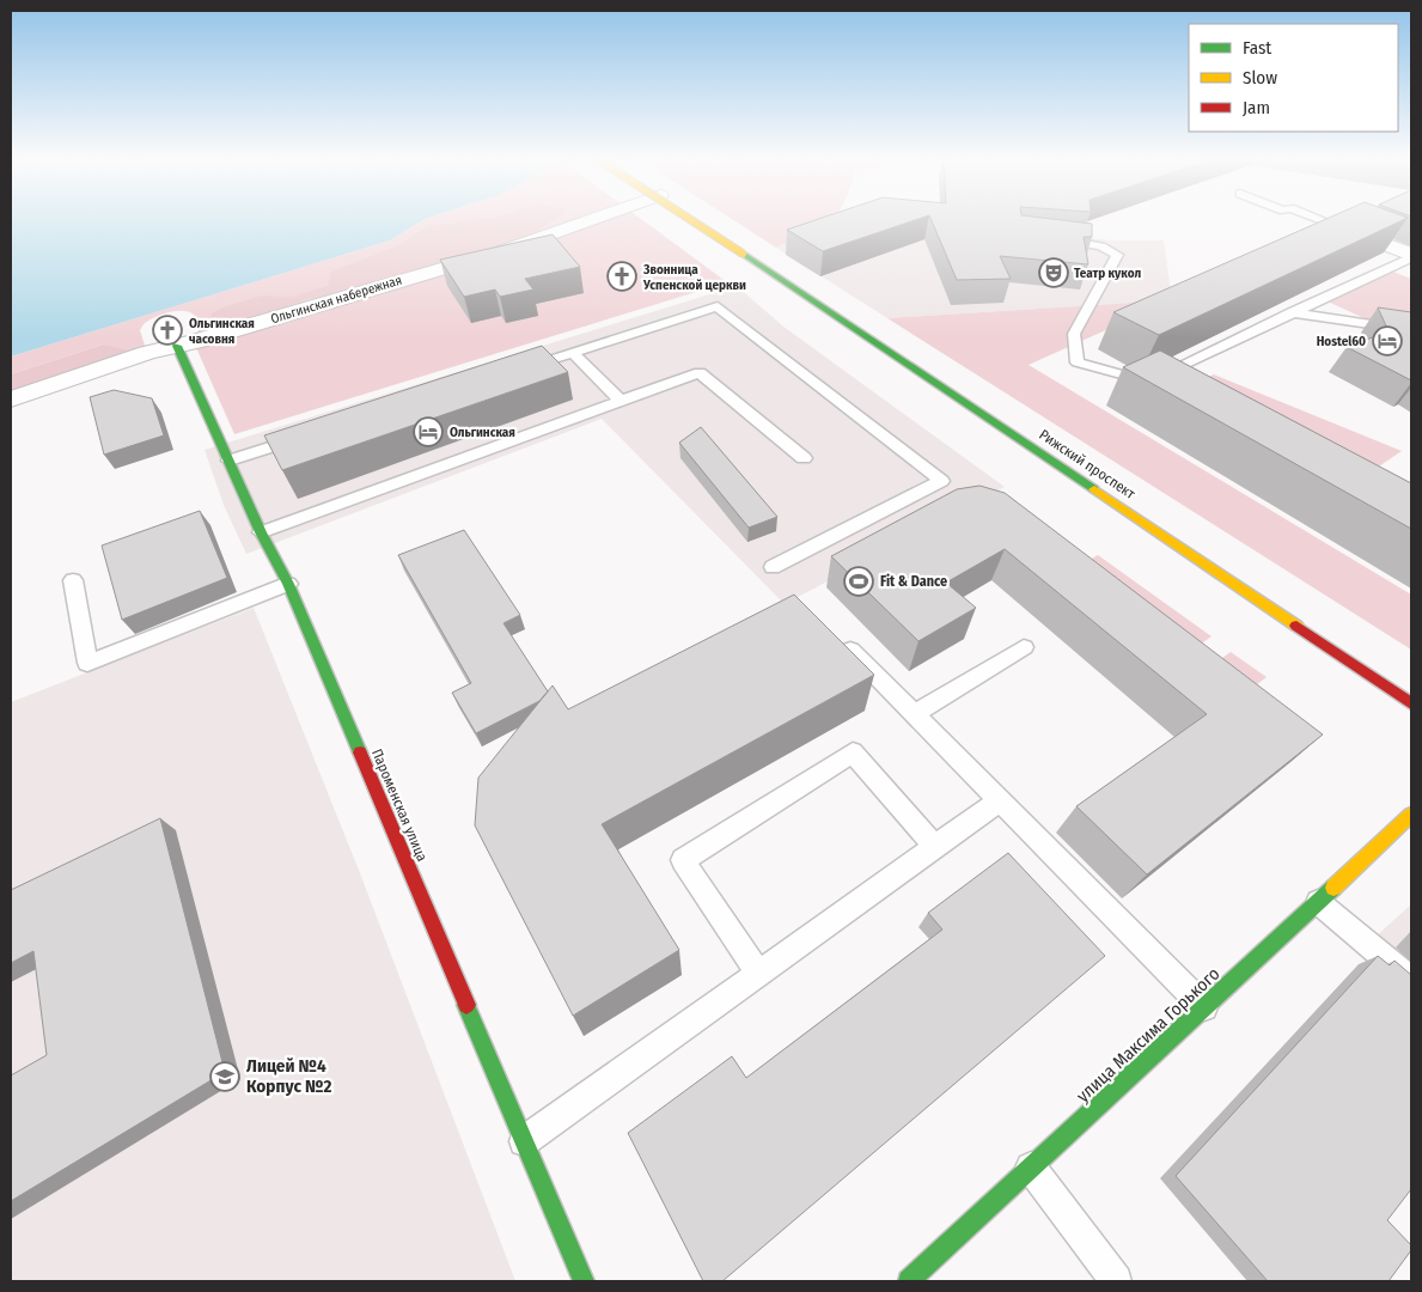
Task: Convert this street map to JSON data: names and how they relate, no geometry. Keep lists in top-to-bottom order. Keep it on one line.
{"streets":{"main road":["Рижский проспект","Пароменская улица","улица Максима Горького"],"street":["Ольгинская набережная"]},"crossings":[["Ольгинская набережная","Пароменская улица"]],"places":{"theatre":["Театр кукол"],"church":["Звонница Успенской церкви","Ольгинская часовня"],"hotel":["Hostel60","Ольгинская"],"sports":["Fit & Dance"],"school or university":["Лицей №4 Корпус №2"]},"legend":["Fast","Slow","Jam"]}
